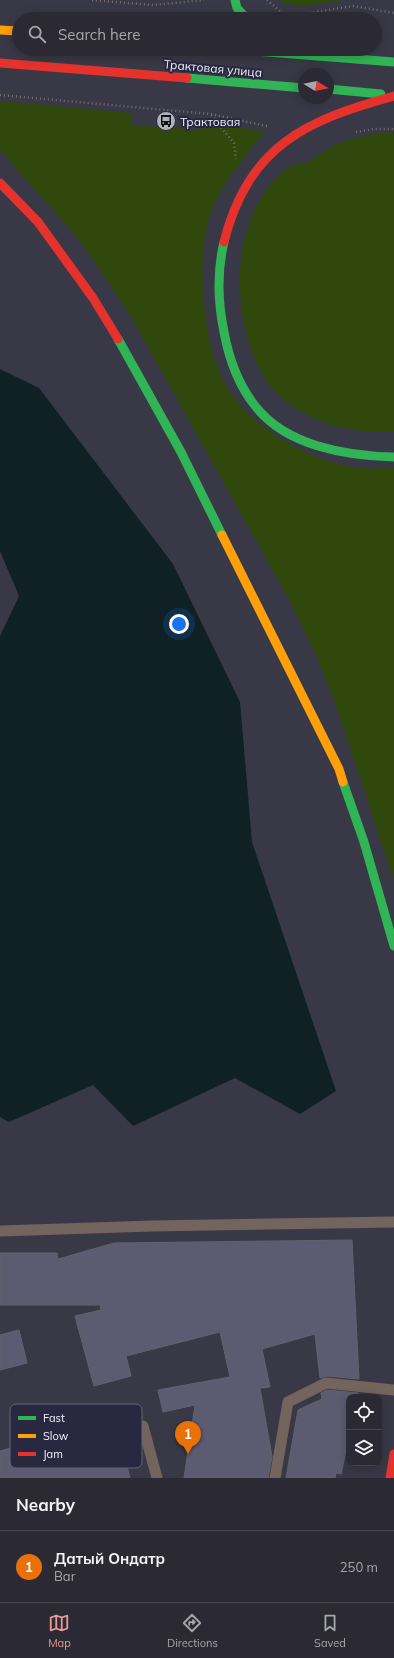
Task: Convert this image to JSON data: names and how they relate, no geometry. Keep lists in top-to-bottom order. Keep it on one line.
{"streets":{"main road":["Трактовая улица"]},"places":{"bus stop":["Трактовая"]},"legend":["Fast","Slow","Jam"],"north":"right","page":{"search":"Search here","pins":"1","heading":"Nearby","list":[{"mark":"1","name":"Датый Ондатр","note":"Bar","value":"250 m"}],"nav":["Map","Directions","Saved"]}}
